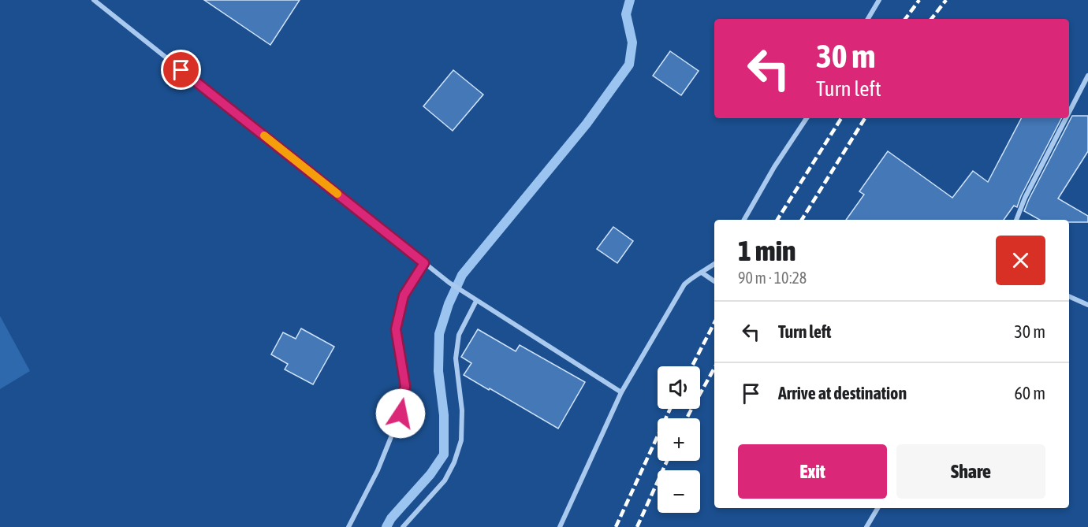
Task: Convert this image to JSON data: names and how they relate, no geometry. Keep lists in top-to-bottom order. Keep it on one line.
{"page":{"turn":["30 m","Turn left"],"heading":["1 min","90 m · 10:28"],"list":[{"name":"Turn left","value":"30 m"},{"name":"Arrive at destination","value":"60 m"}],"map_buttons":["+","−"],"buttons":["Exit","Share"]}}
